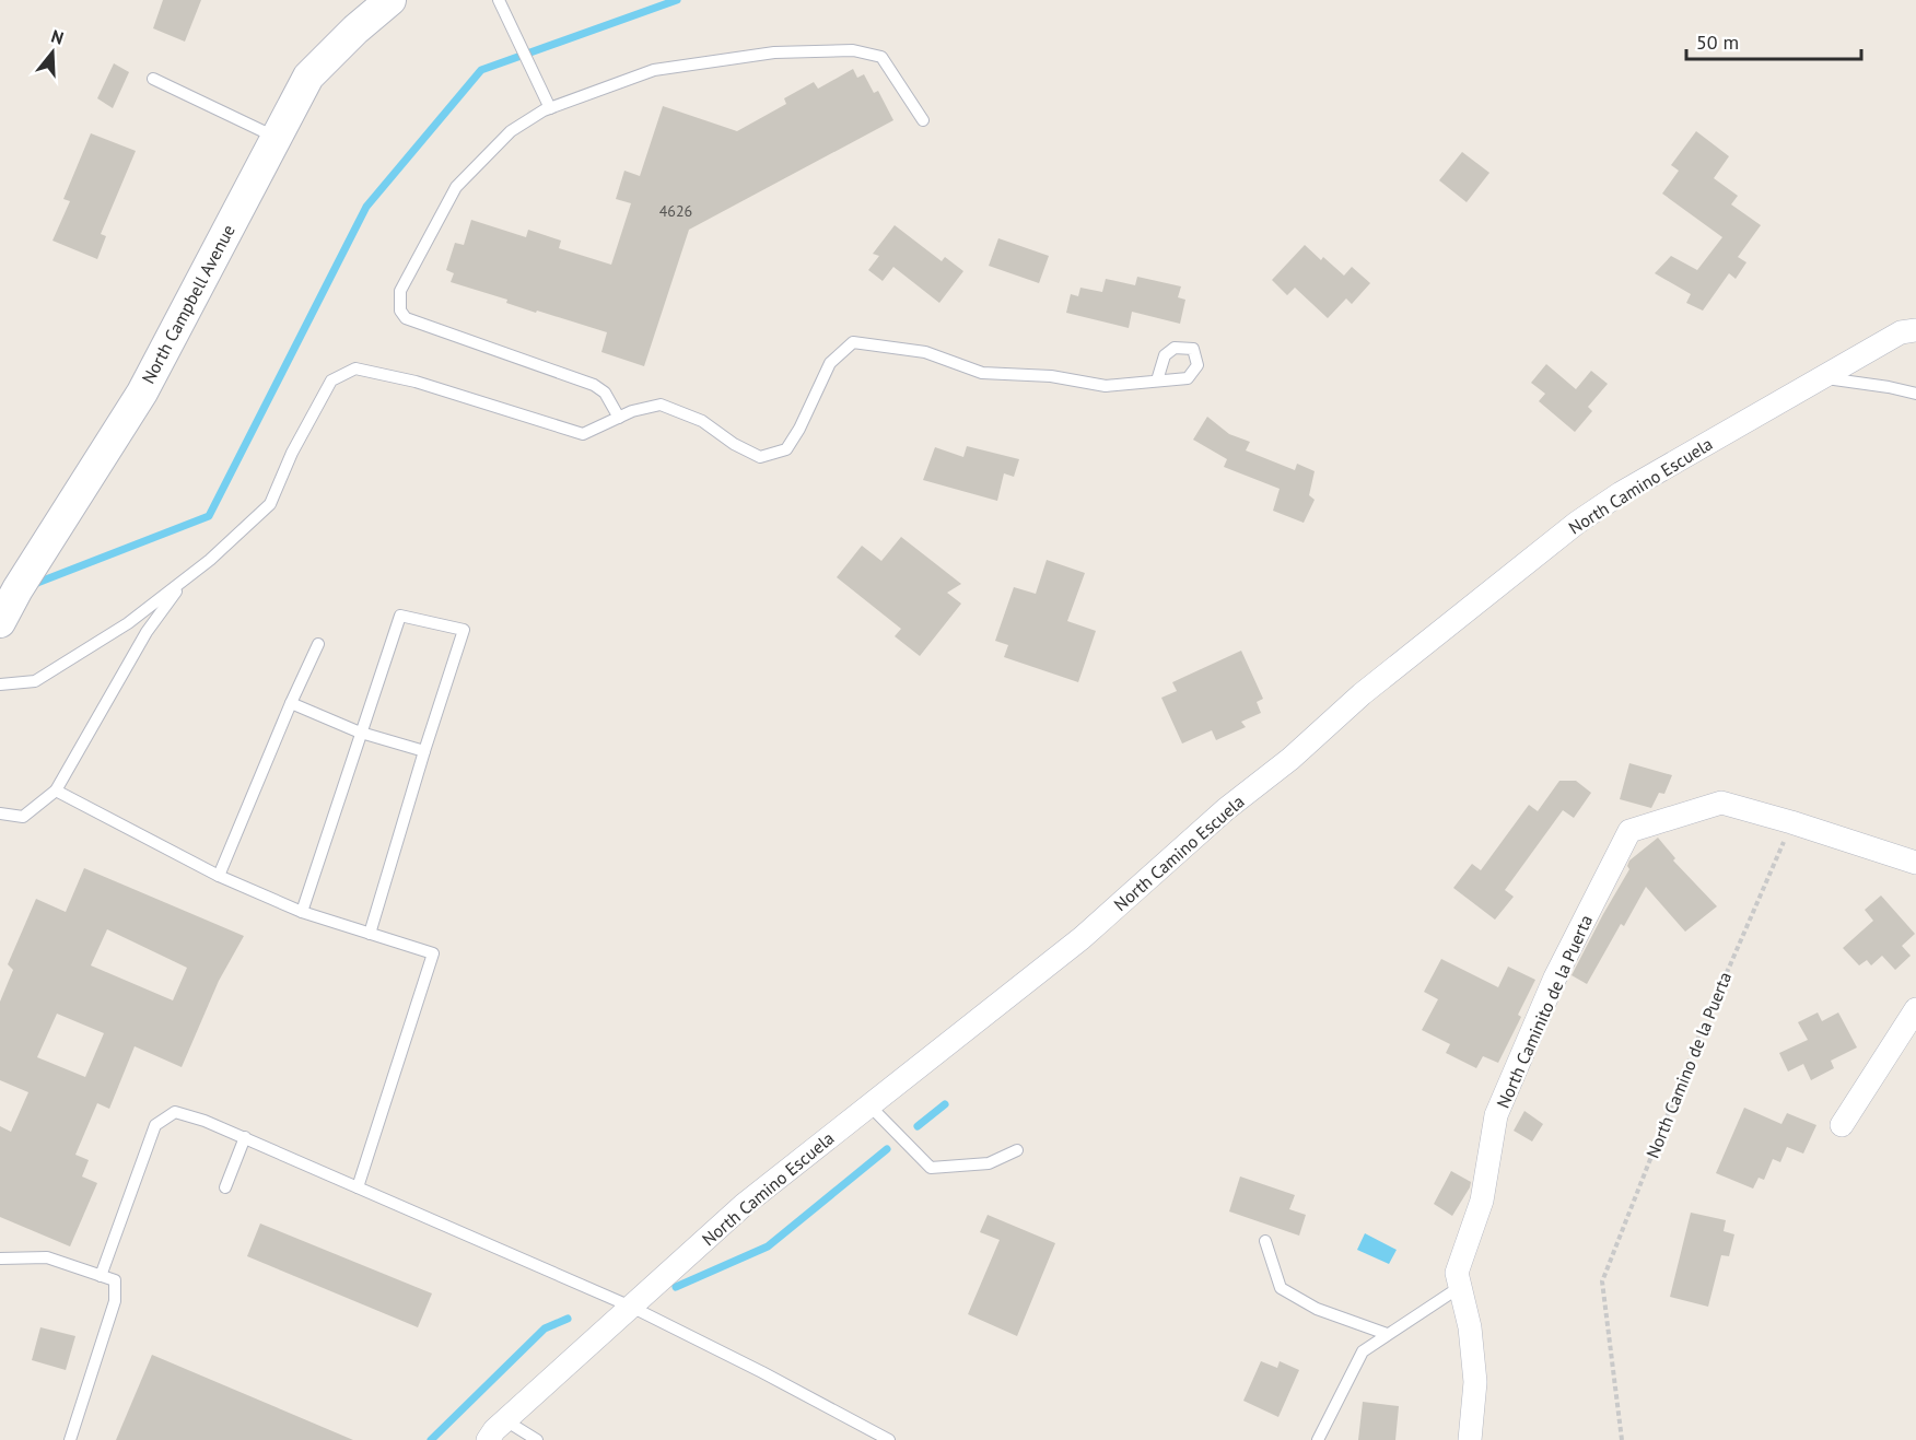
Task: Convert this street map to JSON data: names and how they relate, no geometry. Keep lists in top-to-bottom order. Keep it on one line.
{"streets":{"main road":["North Campbell Avenue"],"street":["North Camino Escuela","North Caminito de la Puerta"],"path":["North Camino de la Puerta"]},"crossings":[["North Caminito de la Puerta","North Camino de la Puerta"]],"house_numbers":["4626"],"scale_bar":"50 m","north":"top"}
